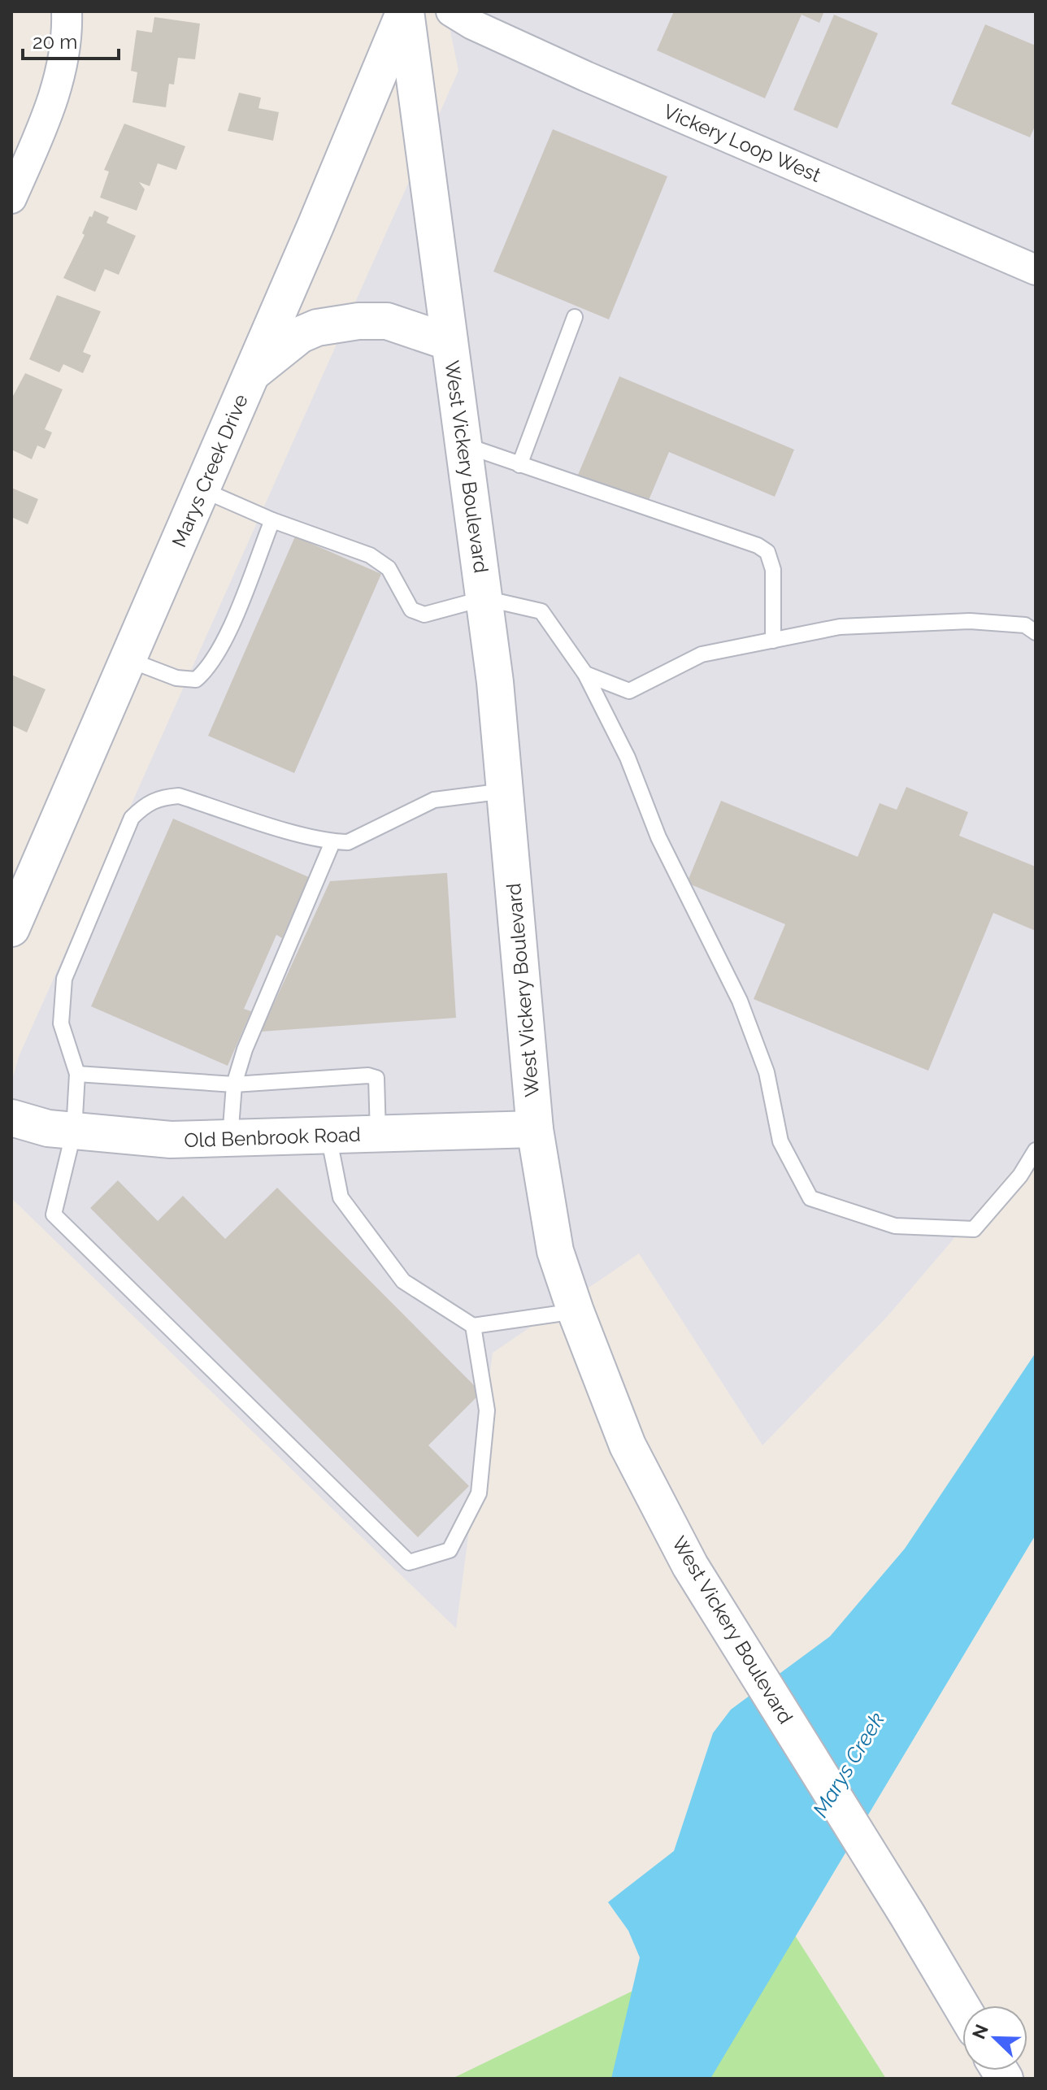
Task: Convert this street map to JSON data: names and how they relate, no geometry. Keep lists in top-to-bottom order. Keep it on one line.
{"streets":{"main road":["West Vickery Boulevard","Marys Creek Drive","Old Benbrook Road"],"street":["Vickery Loop West"]},"crossings":[["West Vickery Boulevard","Marys Creek Drive"],["West Vickery Boulevard","Old Benbrook Road"]],"water":["Marys Creek"],"scale_bar":"20 m","north":"top left"}
